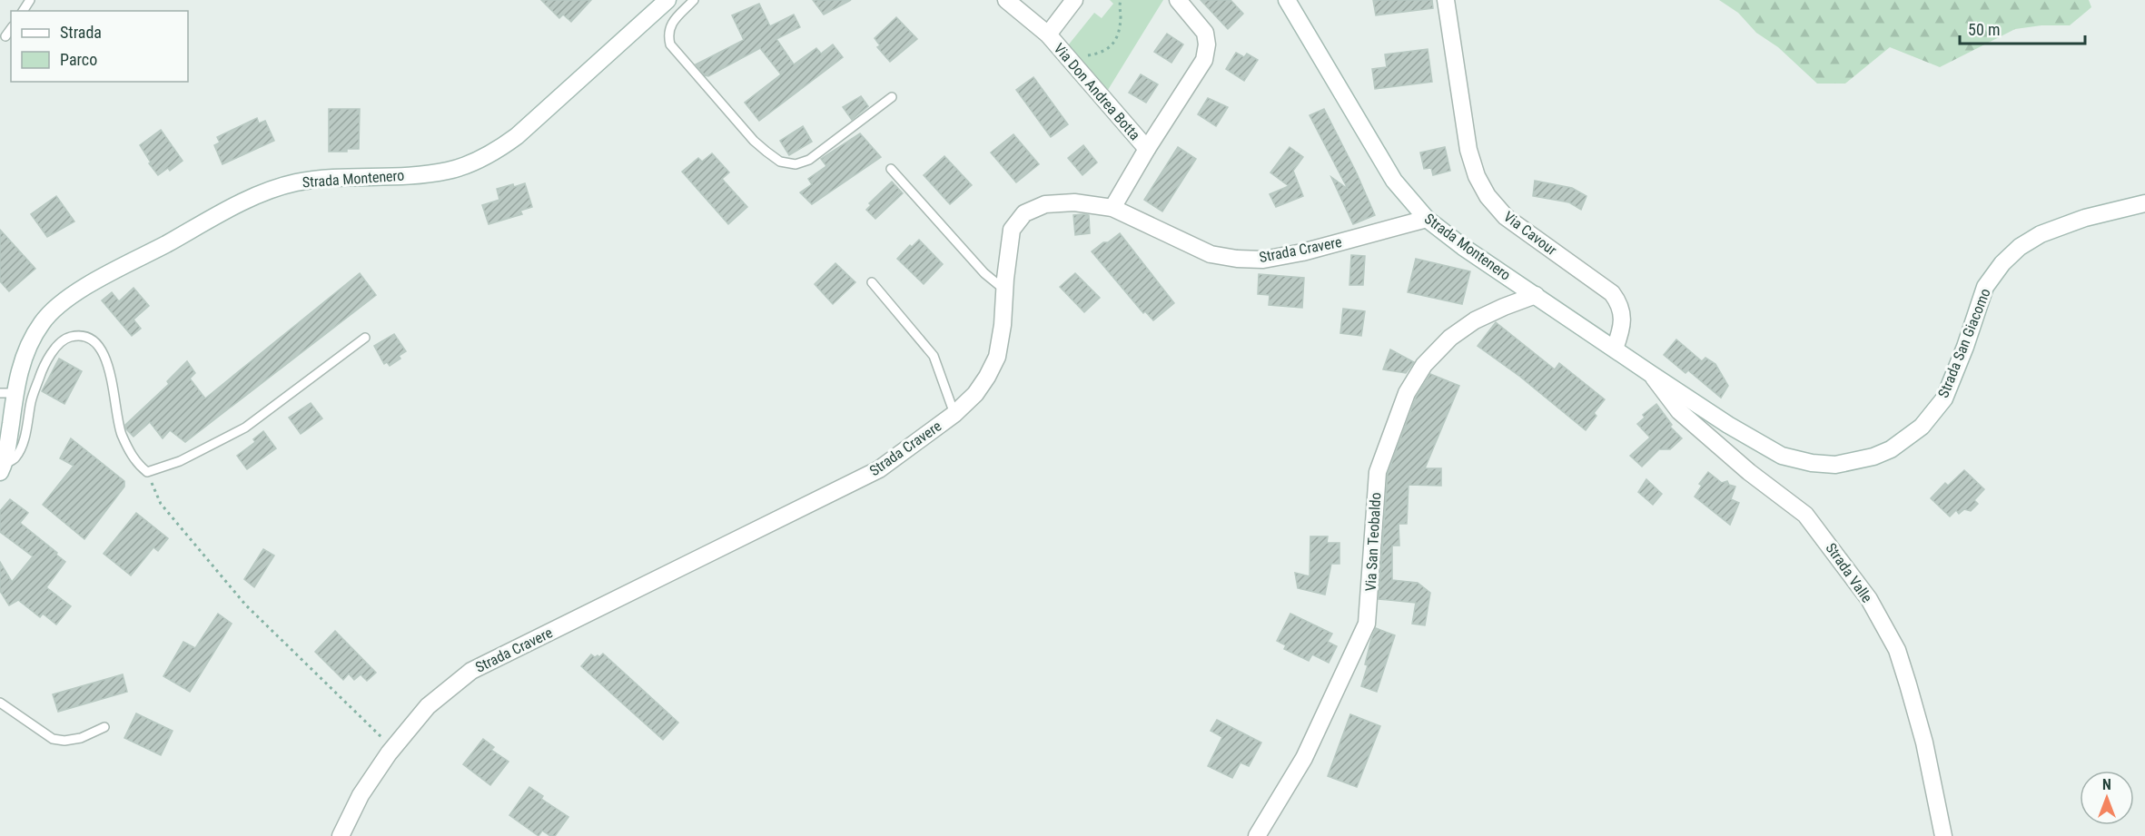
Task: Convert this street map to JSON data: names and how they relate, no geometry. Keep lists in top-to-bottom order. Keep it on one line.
{"streets":{"street":["Via Don Andrea Botta","Strada Montenero","Via Cavour","Strada Cravere","Strada San Giacomo","Via San Teobaldo","Strada Valle"]},"crossings":[["Via Don Andrea Botta","Strada Cravere"],["Strada Montenero","Via Cavour"],["Strada Montenero","Strada Cravere"],["Strada Montenero","Strada San Giacomo"],["Strada Montenero","Via San Teobaldo"],["Via Cavour","Strada San Giacomo"],["Strada San Giacomo","Strada Valle"]],"legend":["Strada","Parco"],"scale_bar":"50 m","north":"top"}
